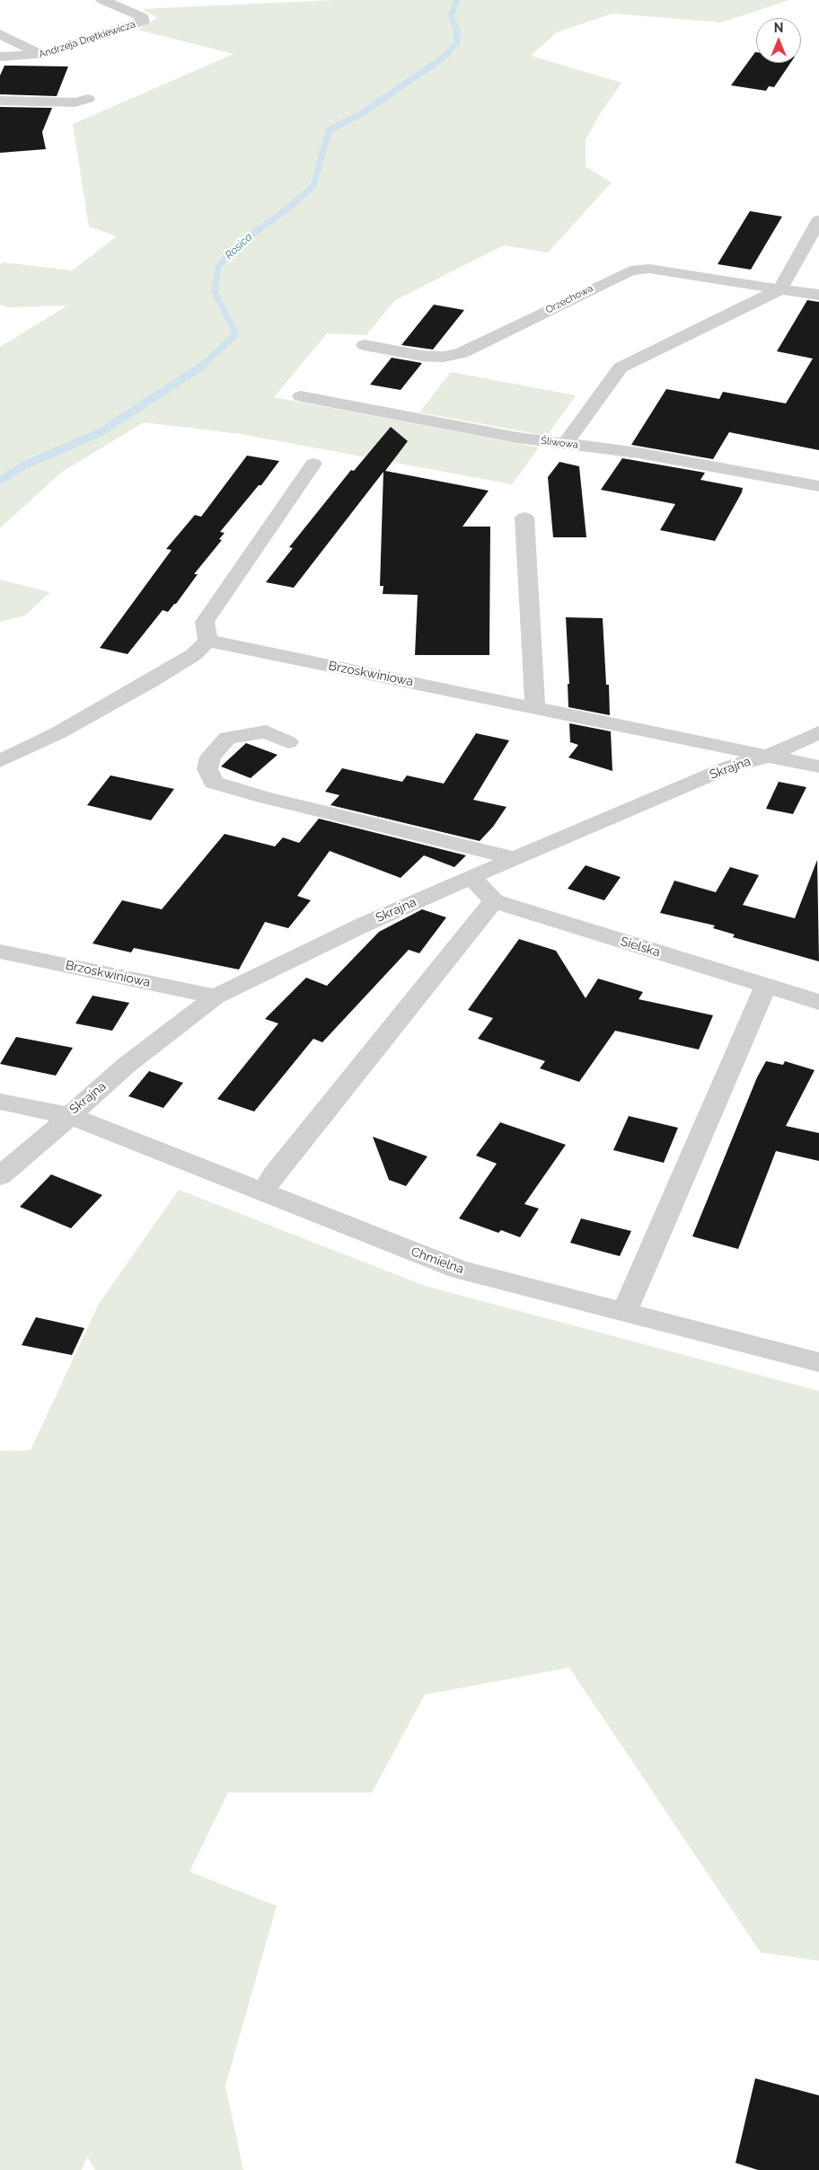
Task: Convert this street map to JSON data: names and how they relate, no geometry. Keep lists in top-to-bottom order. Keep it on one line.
{"streets":{"street":["Andrzeja Drętkiewicza","Orzechowa","Śliwowa","Brzoskwiniowa","Skrajna","Sielska","Chmielna"]},"crossings":[["Brzoskwiniowa","Skrajna"],["Skrajna","Sielska"],["Skrajna","Chmielna"]],"water":["Rosica"],"north":"top"}
